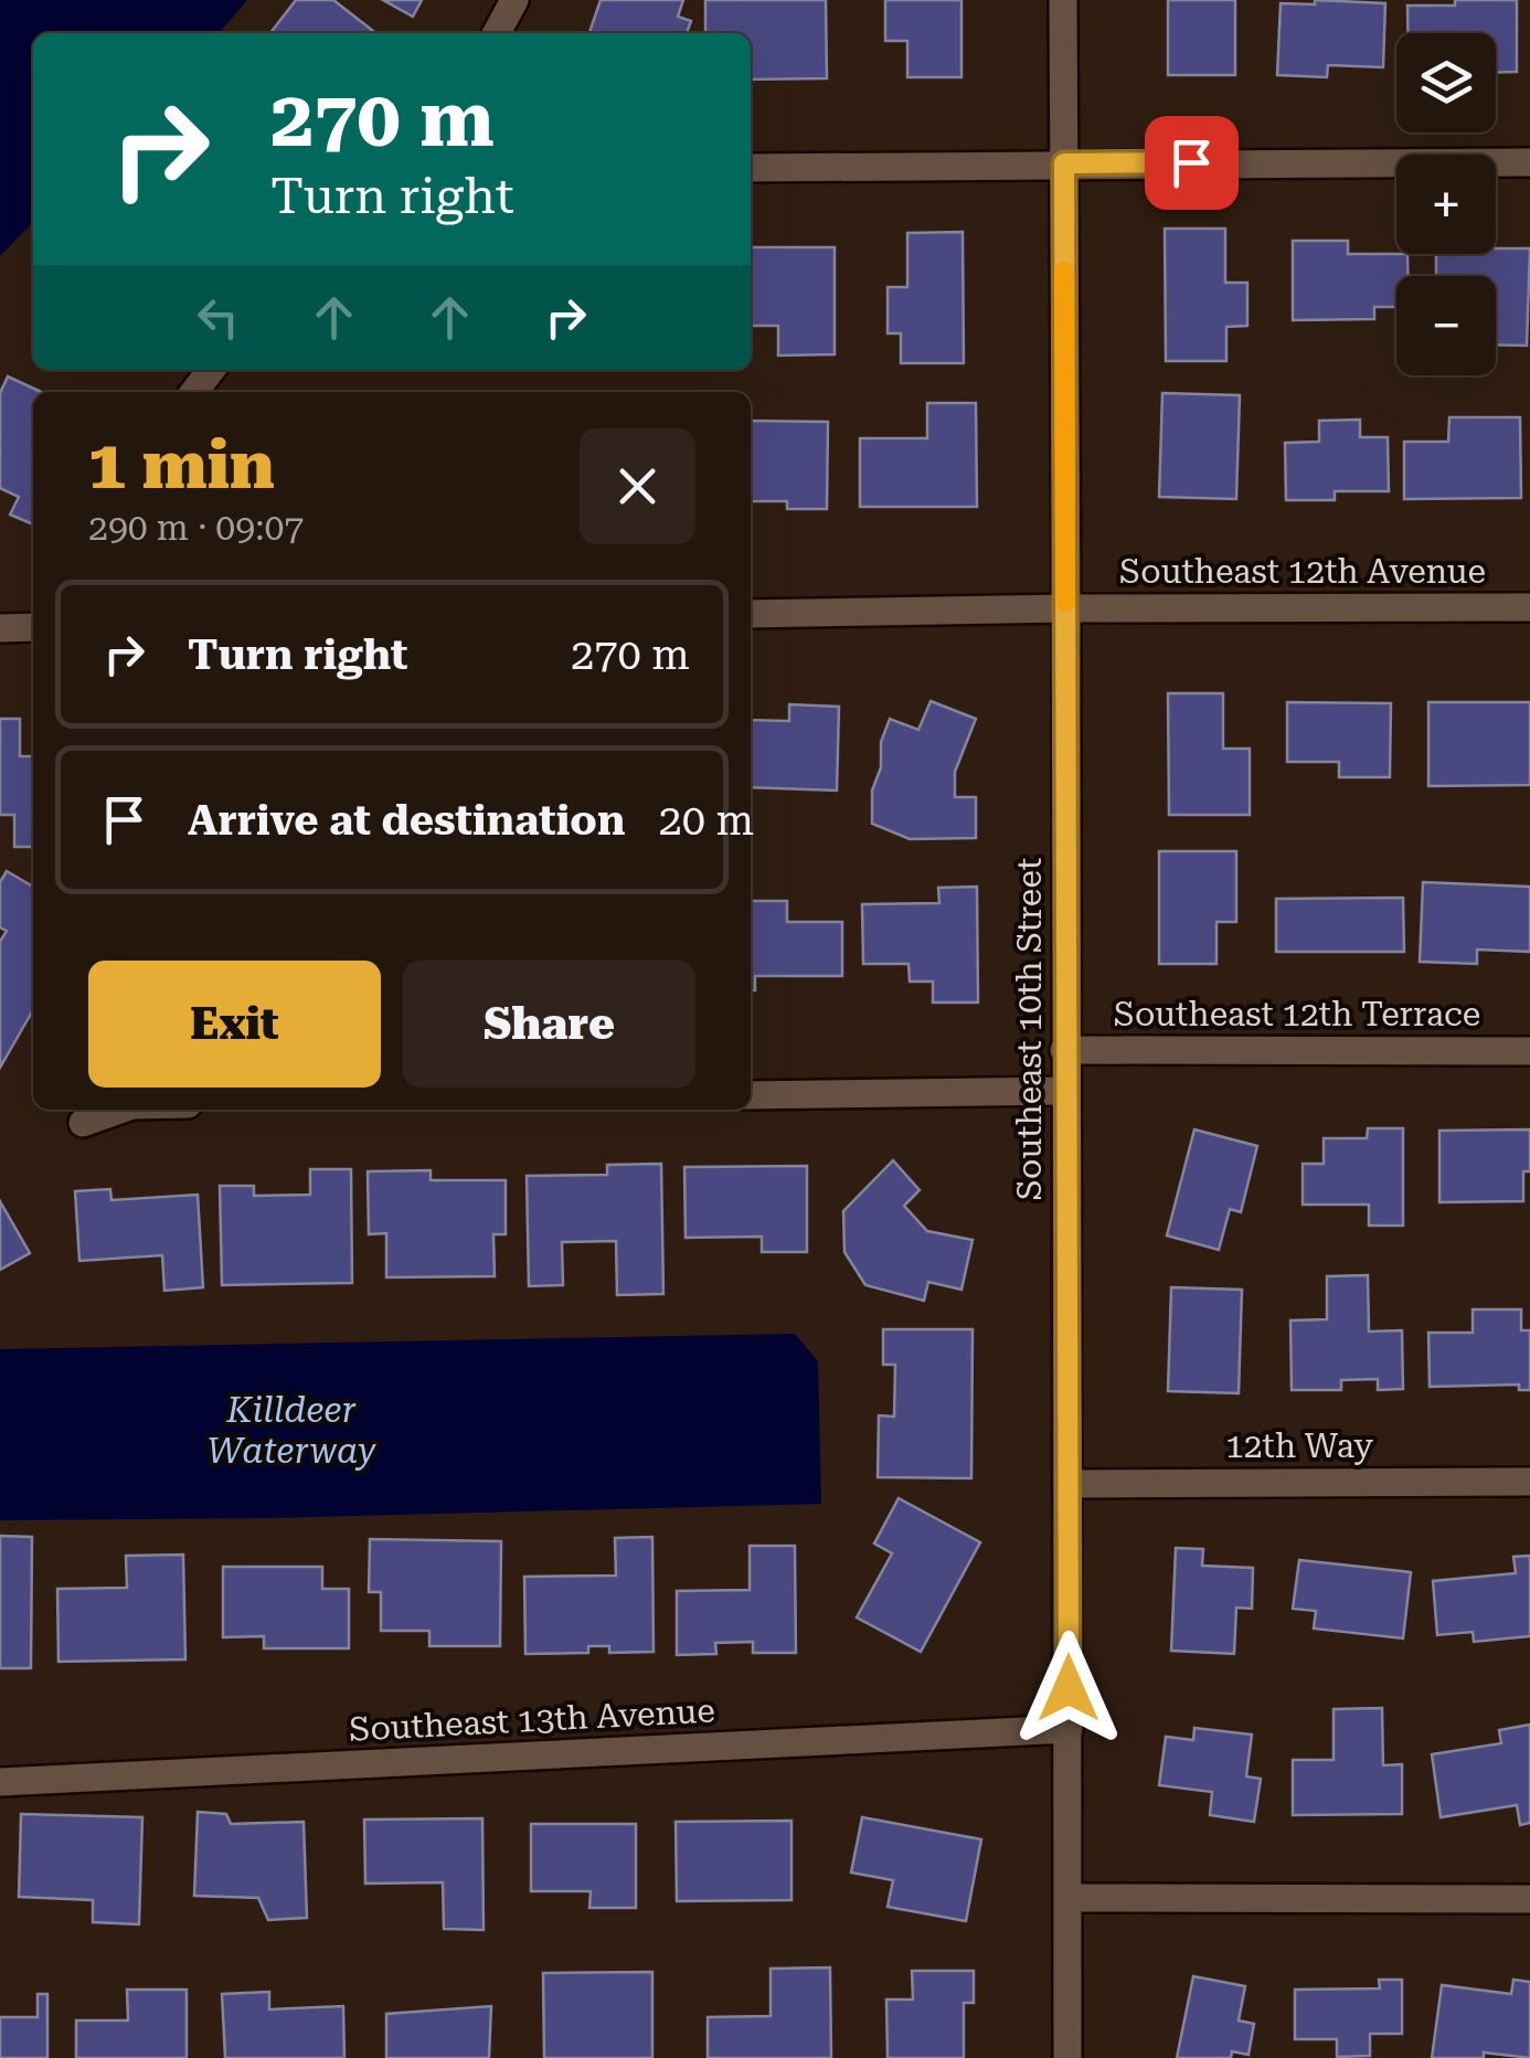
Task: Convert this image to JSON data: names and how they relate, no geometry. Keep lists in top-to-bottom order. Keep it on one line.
{"streets":{"street":["Southeast 12th Avenue","Southeast 12th Terrace","Southeast 10th Street","12th Way","Southeast 13th Avenue"]},"crossings":[["Southeast 12th Avenue","Southeast 10th Street"],["Southeast 12th Terrace","Southeast 10th Street"],["Southeast 10th Street","12th Way"],["Southeast 10th Street","Southeast 13th Avenue"]],"water":["Killdeer Waterway"],"page":{"map_buttons":["+","−"],"turn":["270 m","Turn right"],"heading":["1 min","290 m · 09:07"],"list":[{"name":"Turn right","value":"270 m"},{"name":"Arrive at destination","value":"20 m"}],"buttons":["Exit","Share"]}}
